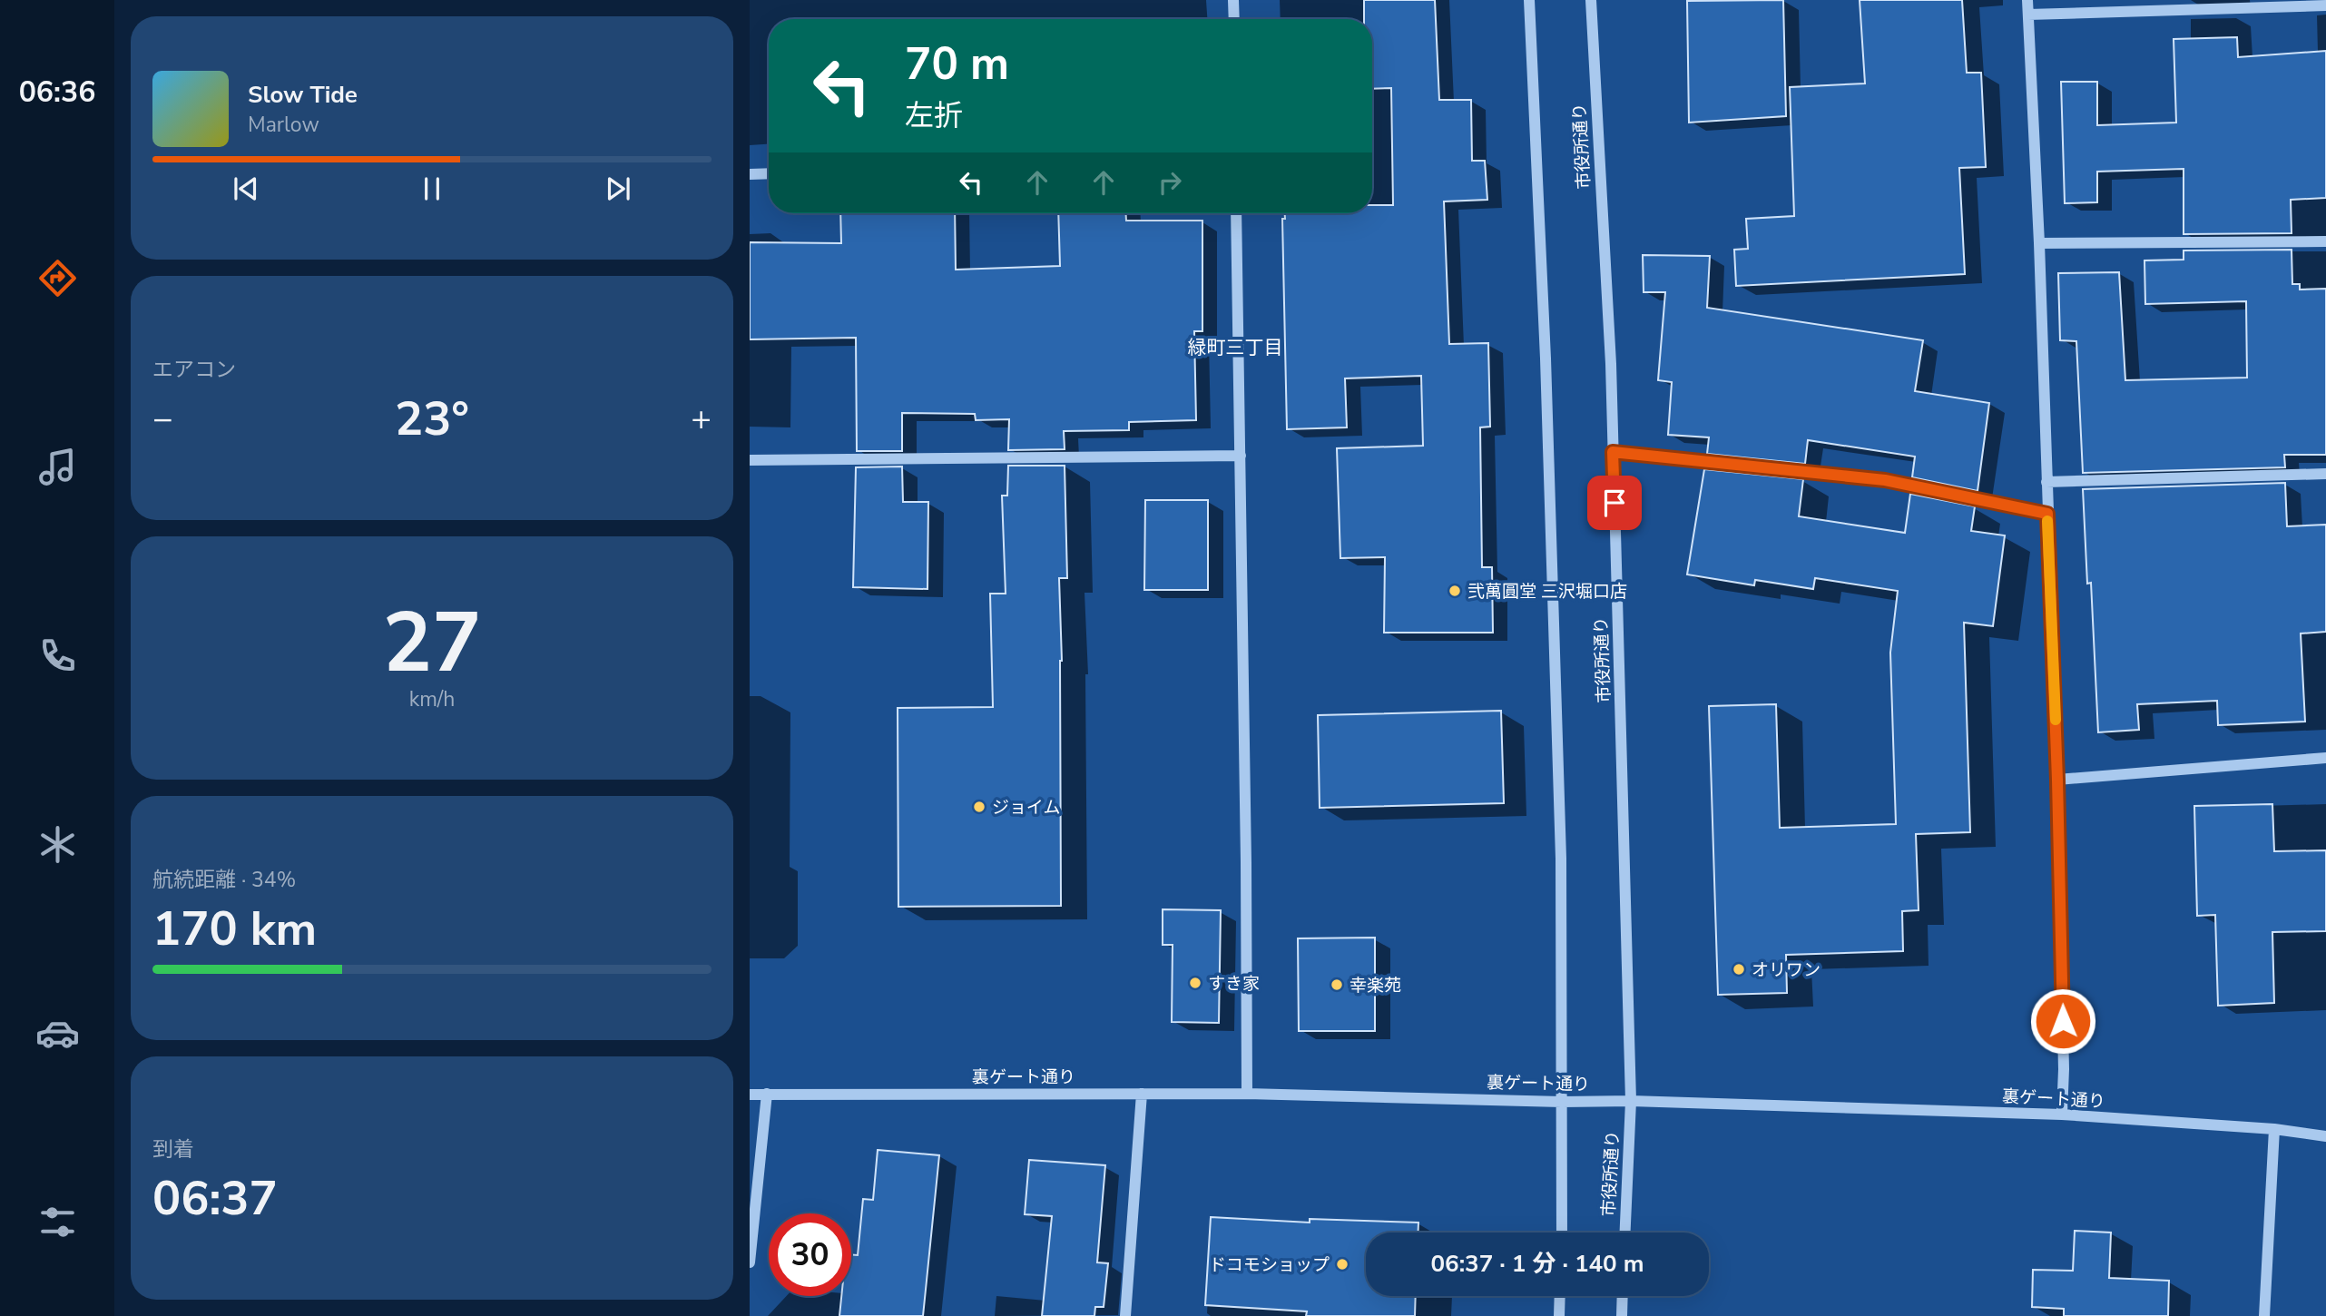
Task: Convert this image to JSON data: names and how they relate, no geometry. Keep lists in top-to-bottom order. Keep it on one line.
{"streets":{"street":["市役所通り","裏ゲート通り"]},"crossings":[["市役所通り","裏ゲート通り"]],"districts":["緑町三丁目"],"places":["弐萬圓堂 三沢堀口店","ジョイム","オリワン","すき家","幸楽苑","ドコモショップ"],"page":{"tabs":"06:36","turn":["70 m","左折"],"song":["Slow Tide","Marlow"],"tile":["エアコン",["27","km/h"],["航続距離 · 34%","170 km"],["到着","06:37"]],"heat":["−","23°","+"],"limit":"30","trip":"06:37 · 1 分 · 140 m"}}
